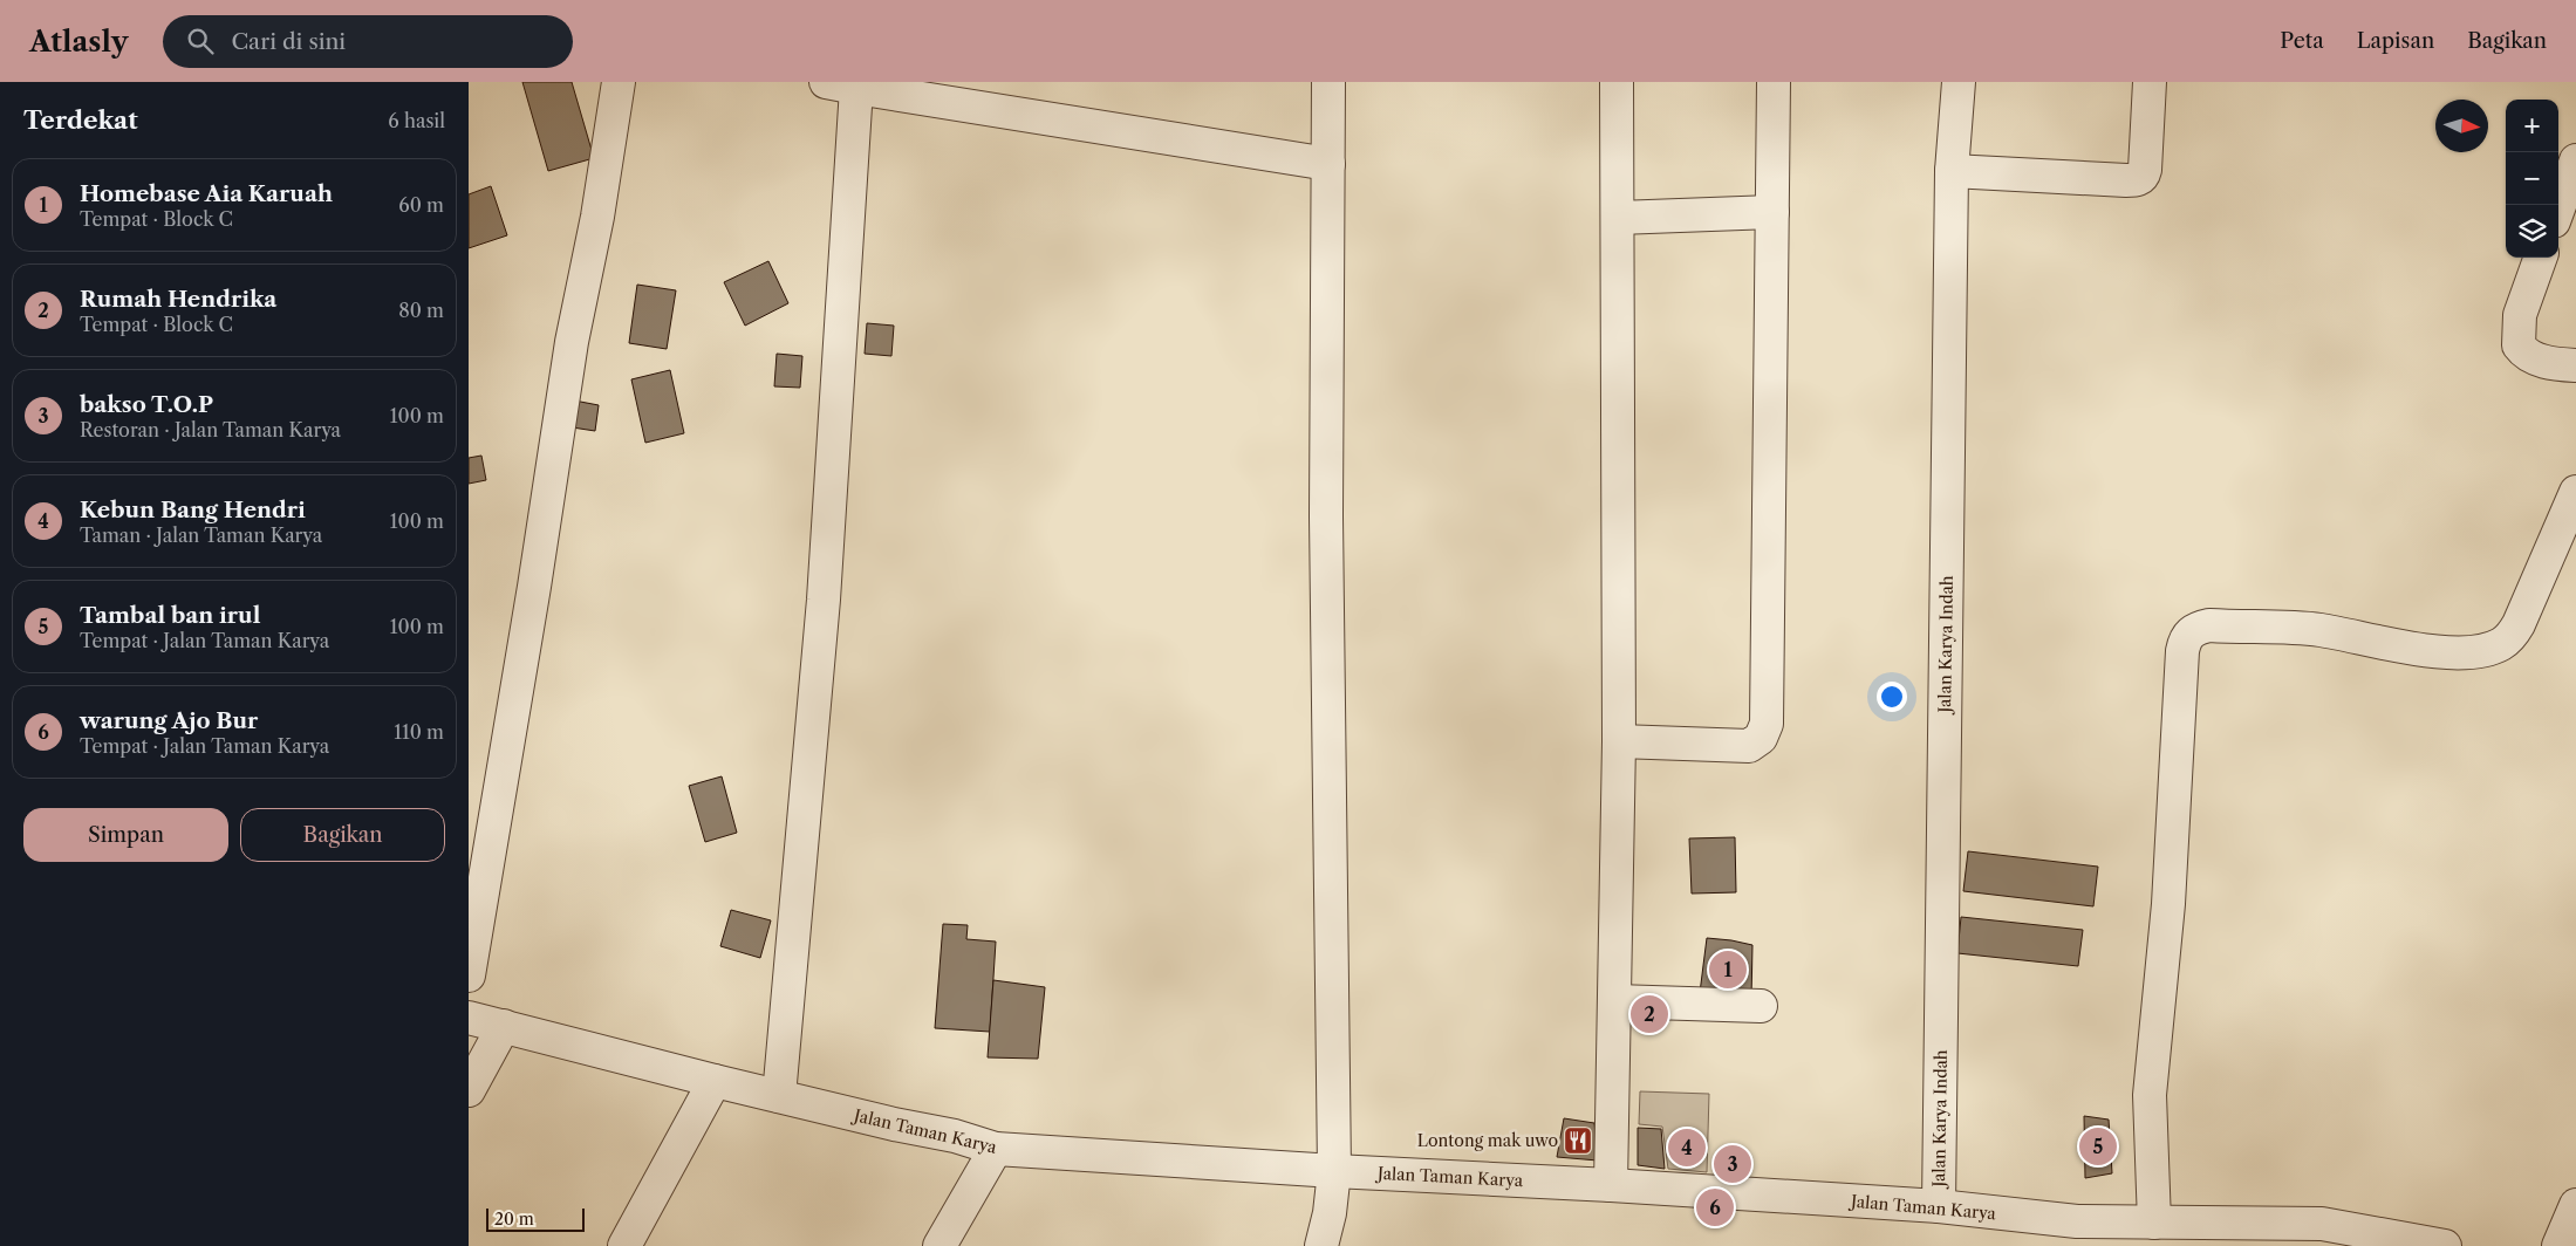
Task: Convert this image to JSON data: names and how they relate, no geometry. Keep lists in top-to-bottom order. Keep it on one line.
{"streets":{"street":["Jalan Karya Indah","Jalan Taman Karya"]},"crossings":[["Jalan Karya Indah","Jalan Taman Karya"]],"places":{"restaurant":["Lontong mak uwo"]},"scale_bar":"20 m","north":"right","page":{"header":"Atlasly","search":"Cari di sini","nav":["Peta","Lapisan","Bagikan"],"heading":["Terdekat","6 hasil"],"map_buttons":["+","−"],"list":[{"mark":"1","name":"Homebase Aia Karuah","note":"Tempat · Block C","value":"60 m"},{"mark":"2","name":"Rumah Hendrika","note":"Tempat · Block C","value":"80 m"},{"mark":"3","name":"bakso T.O.P","note":"Restoran · Jalan Taman Karya","value":"100 m"},{"mark":"4","name":"Kebun Bang Hendri","note":"Taman · Jalan Taman Karya","value":"100 m"},{"mark":"5","name":"Tambal ban irul","note":"Tempat · Jalan Taman Karya","value":"100 m"},{"mark":"6","name":"warung Ajo Bur","note":"Tempat · Jalan Taman Karya","value":"110 m"}],"buttons":["Simpan","Bagikan"],"pins":["1","2","5","4","3","6"],"scale":"20 m"}}
